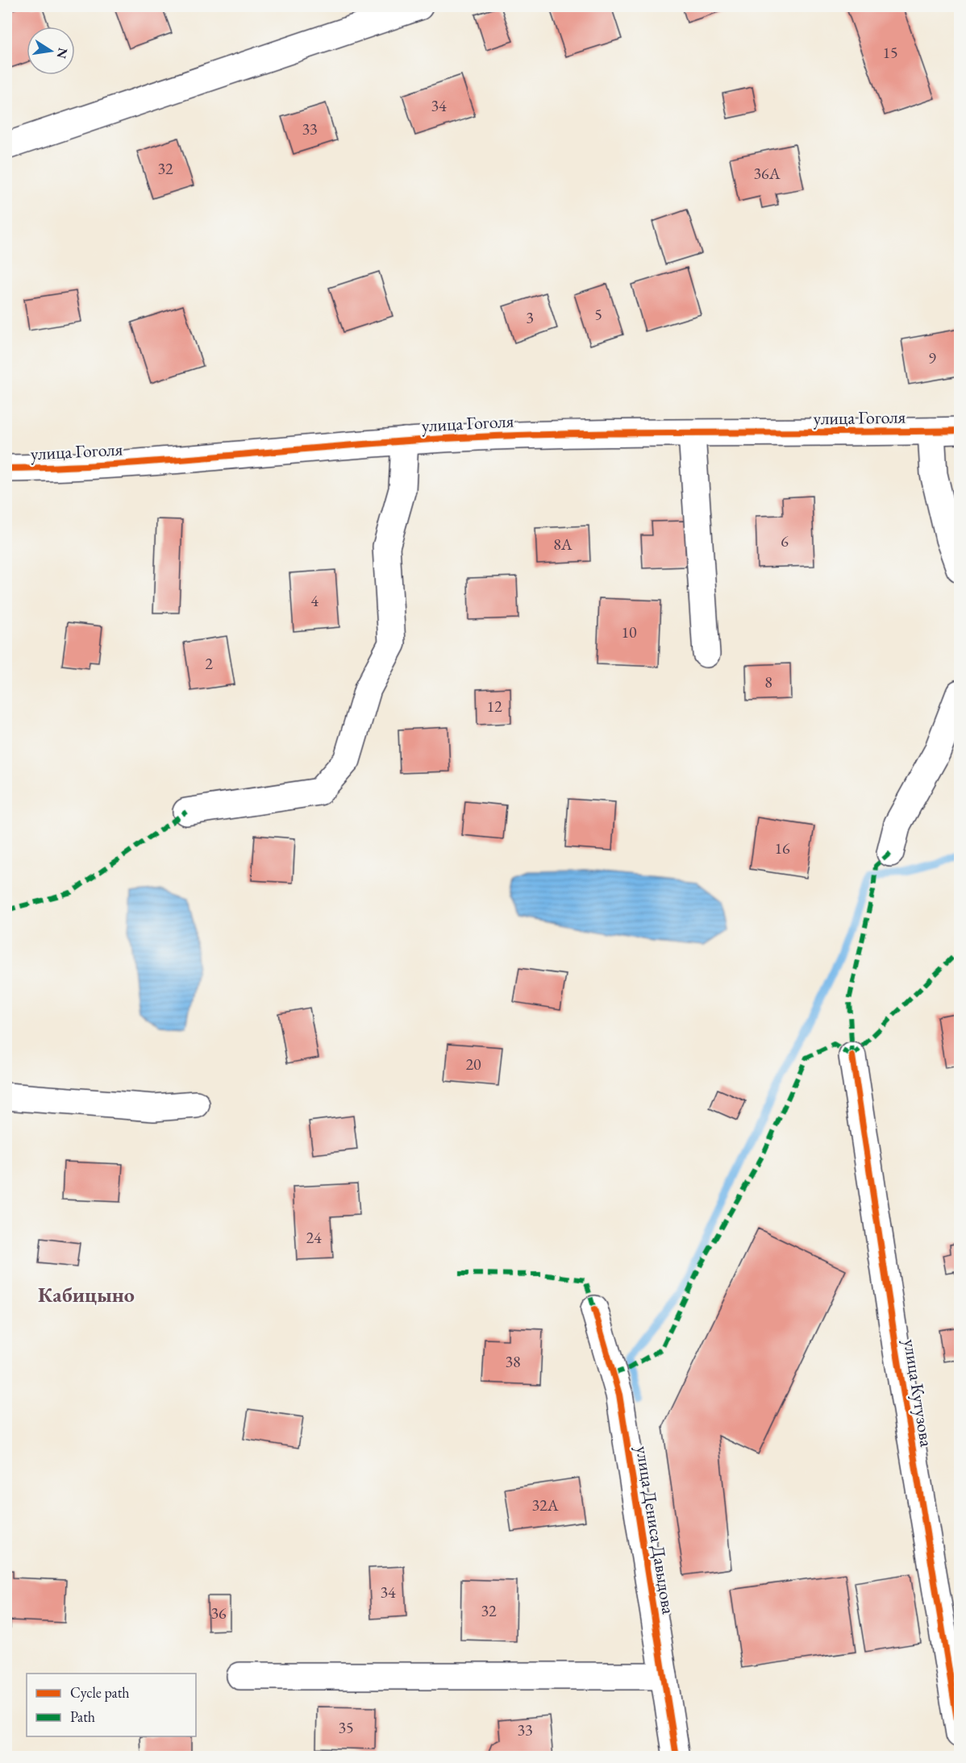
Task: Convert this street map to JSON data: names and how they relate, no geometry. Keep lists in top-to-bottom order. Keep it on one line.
{"streets":{"street":["улица Гоголя","улица Кутузова","улица Дениса Давыдова"]},"districts":["Кабицыно"],"house_numbers":["15","34","33","32","36А","5","3","9","6","8А","4","10","2","8","12","16","20","24","38","32А","34","32","36","35","33"],"legend":["Cycle path","Path"],"north":"right"}
